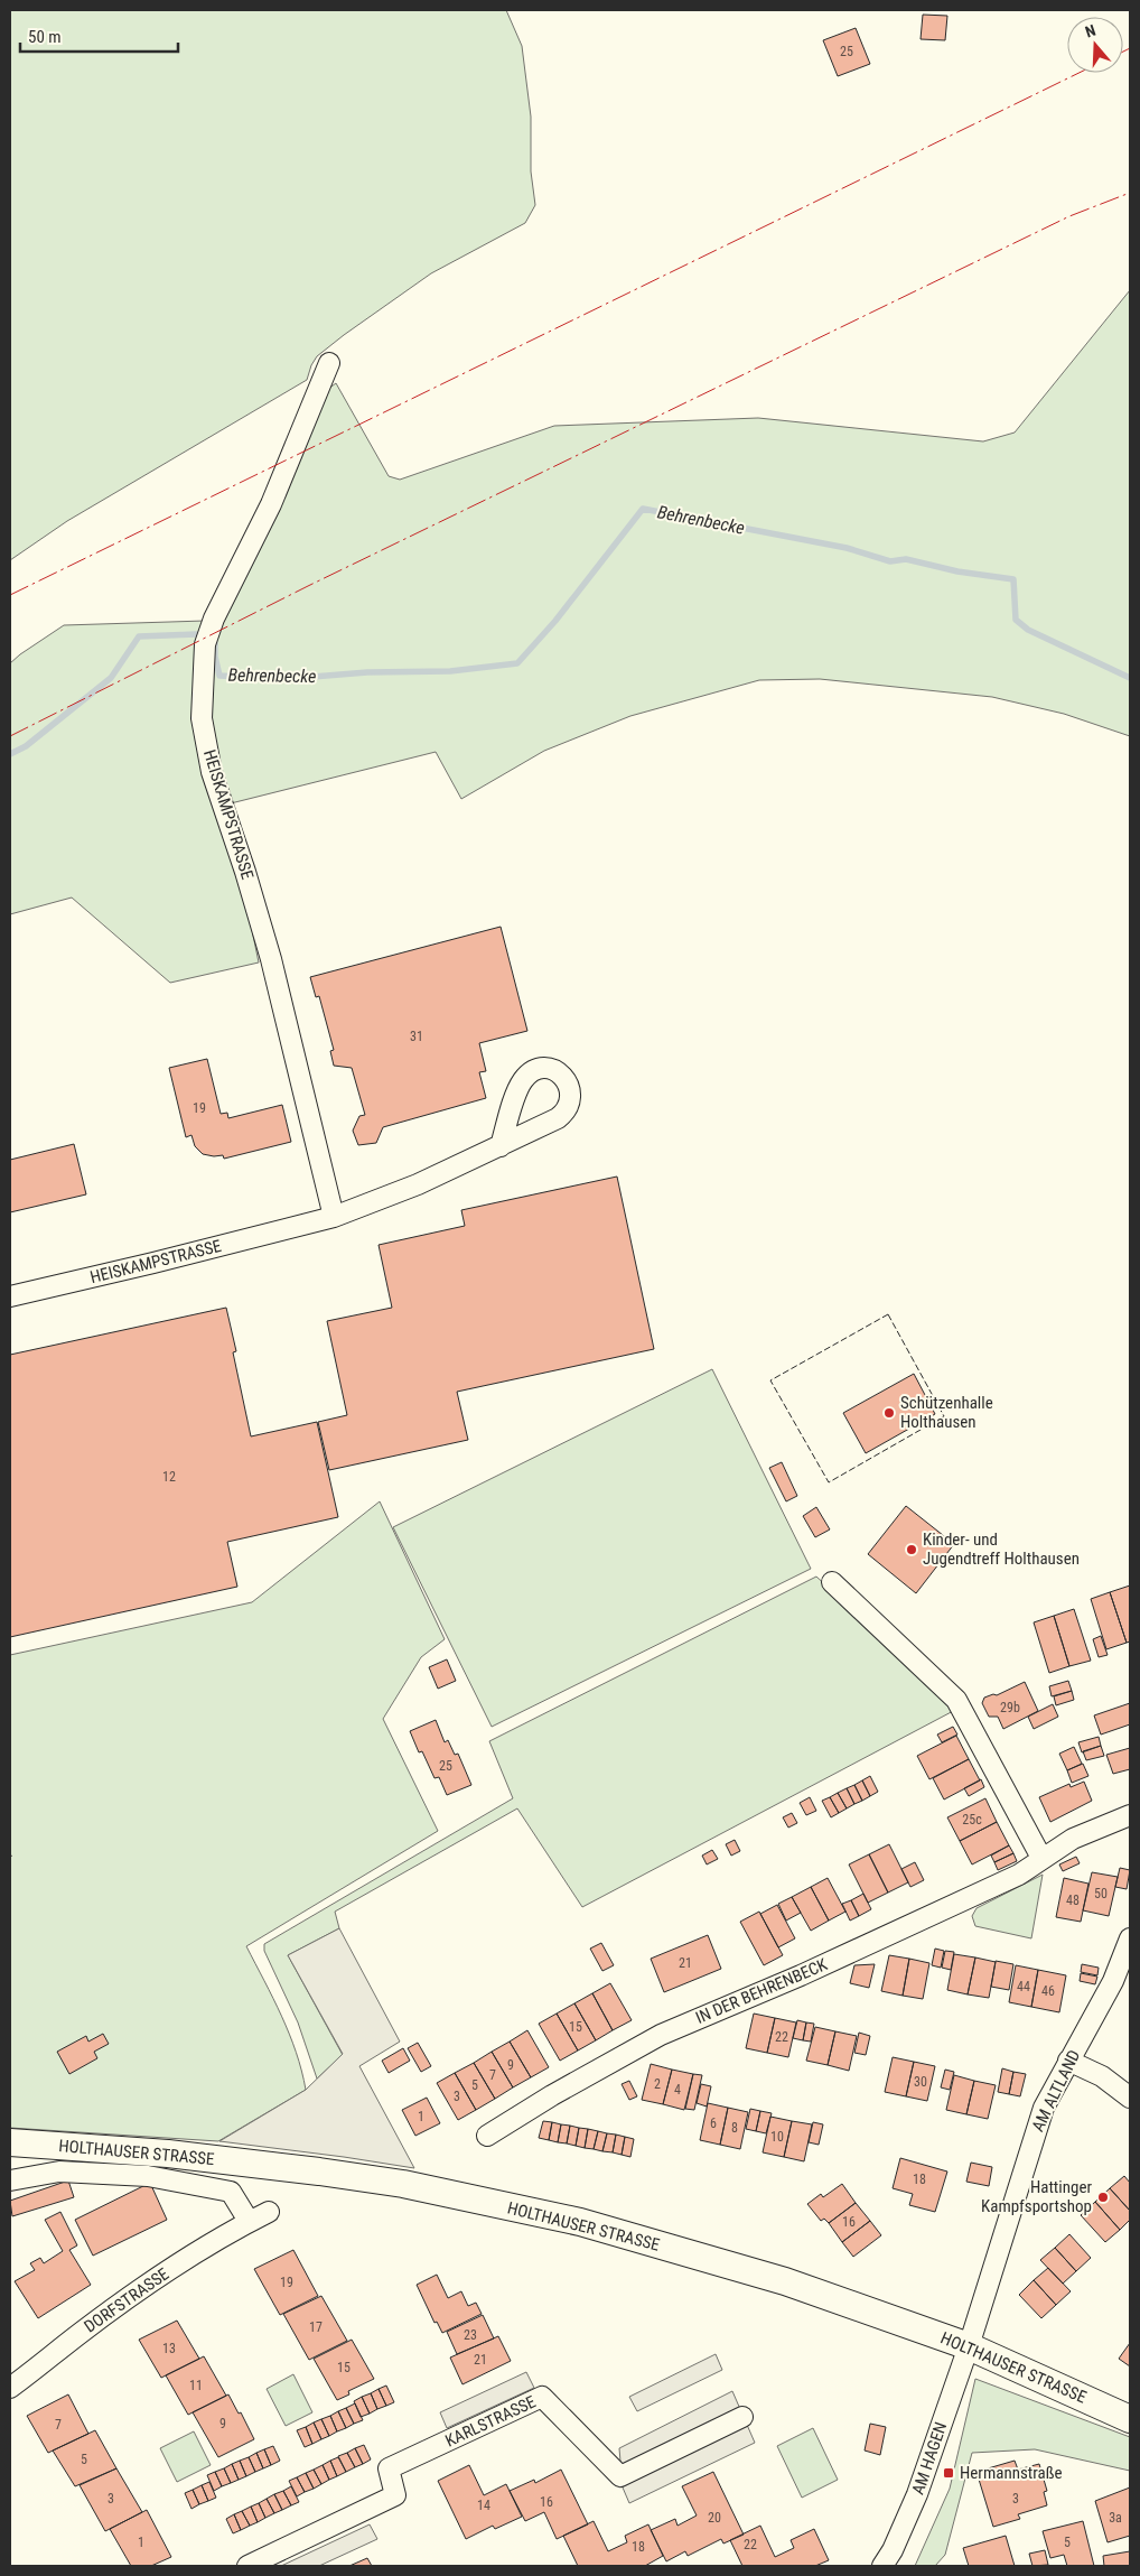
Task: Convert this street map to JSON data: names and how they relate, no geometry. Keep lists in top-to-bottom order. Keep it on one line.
{"streets":{"street":["HEISKAMPSTRASSE","IN DER BEHRENBECK","AM ALTLAND","HOLTHAUSER STRASSE","DORFSTRASSE","KARLSTRASSE","AM HAGEN"]},"crossings":[["AM ALTLAND","HOLTHAUSER STRASSE"],["AM ALTLAND","AM HAGEN"],["HOLTHAUSER STRASSE","AM HAGEN"]],"water":["Behrenbecke"],"places":{"other":["Schützenhalle Holthausen","Kinder- und Jugendtreff Holthausen","Hattinger Kampfsportshop"],"transit":["Hermannstraße"]},"house_numbers":["25","31","19","12","29b","25","25c","50","48","21","44","46","15","22","9","7","30","2","5","4","3","1","6","8","10","18","16","19","17","23","13","21","15","11","9","7","5","3","3","16","14","20","3a","1","5","22","18"],"scale_bar":"50 m","north":"top"}
